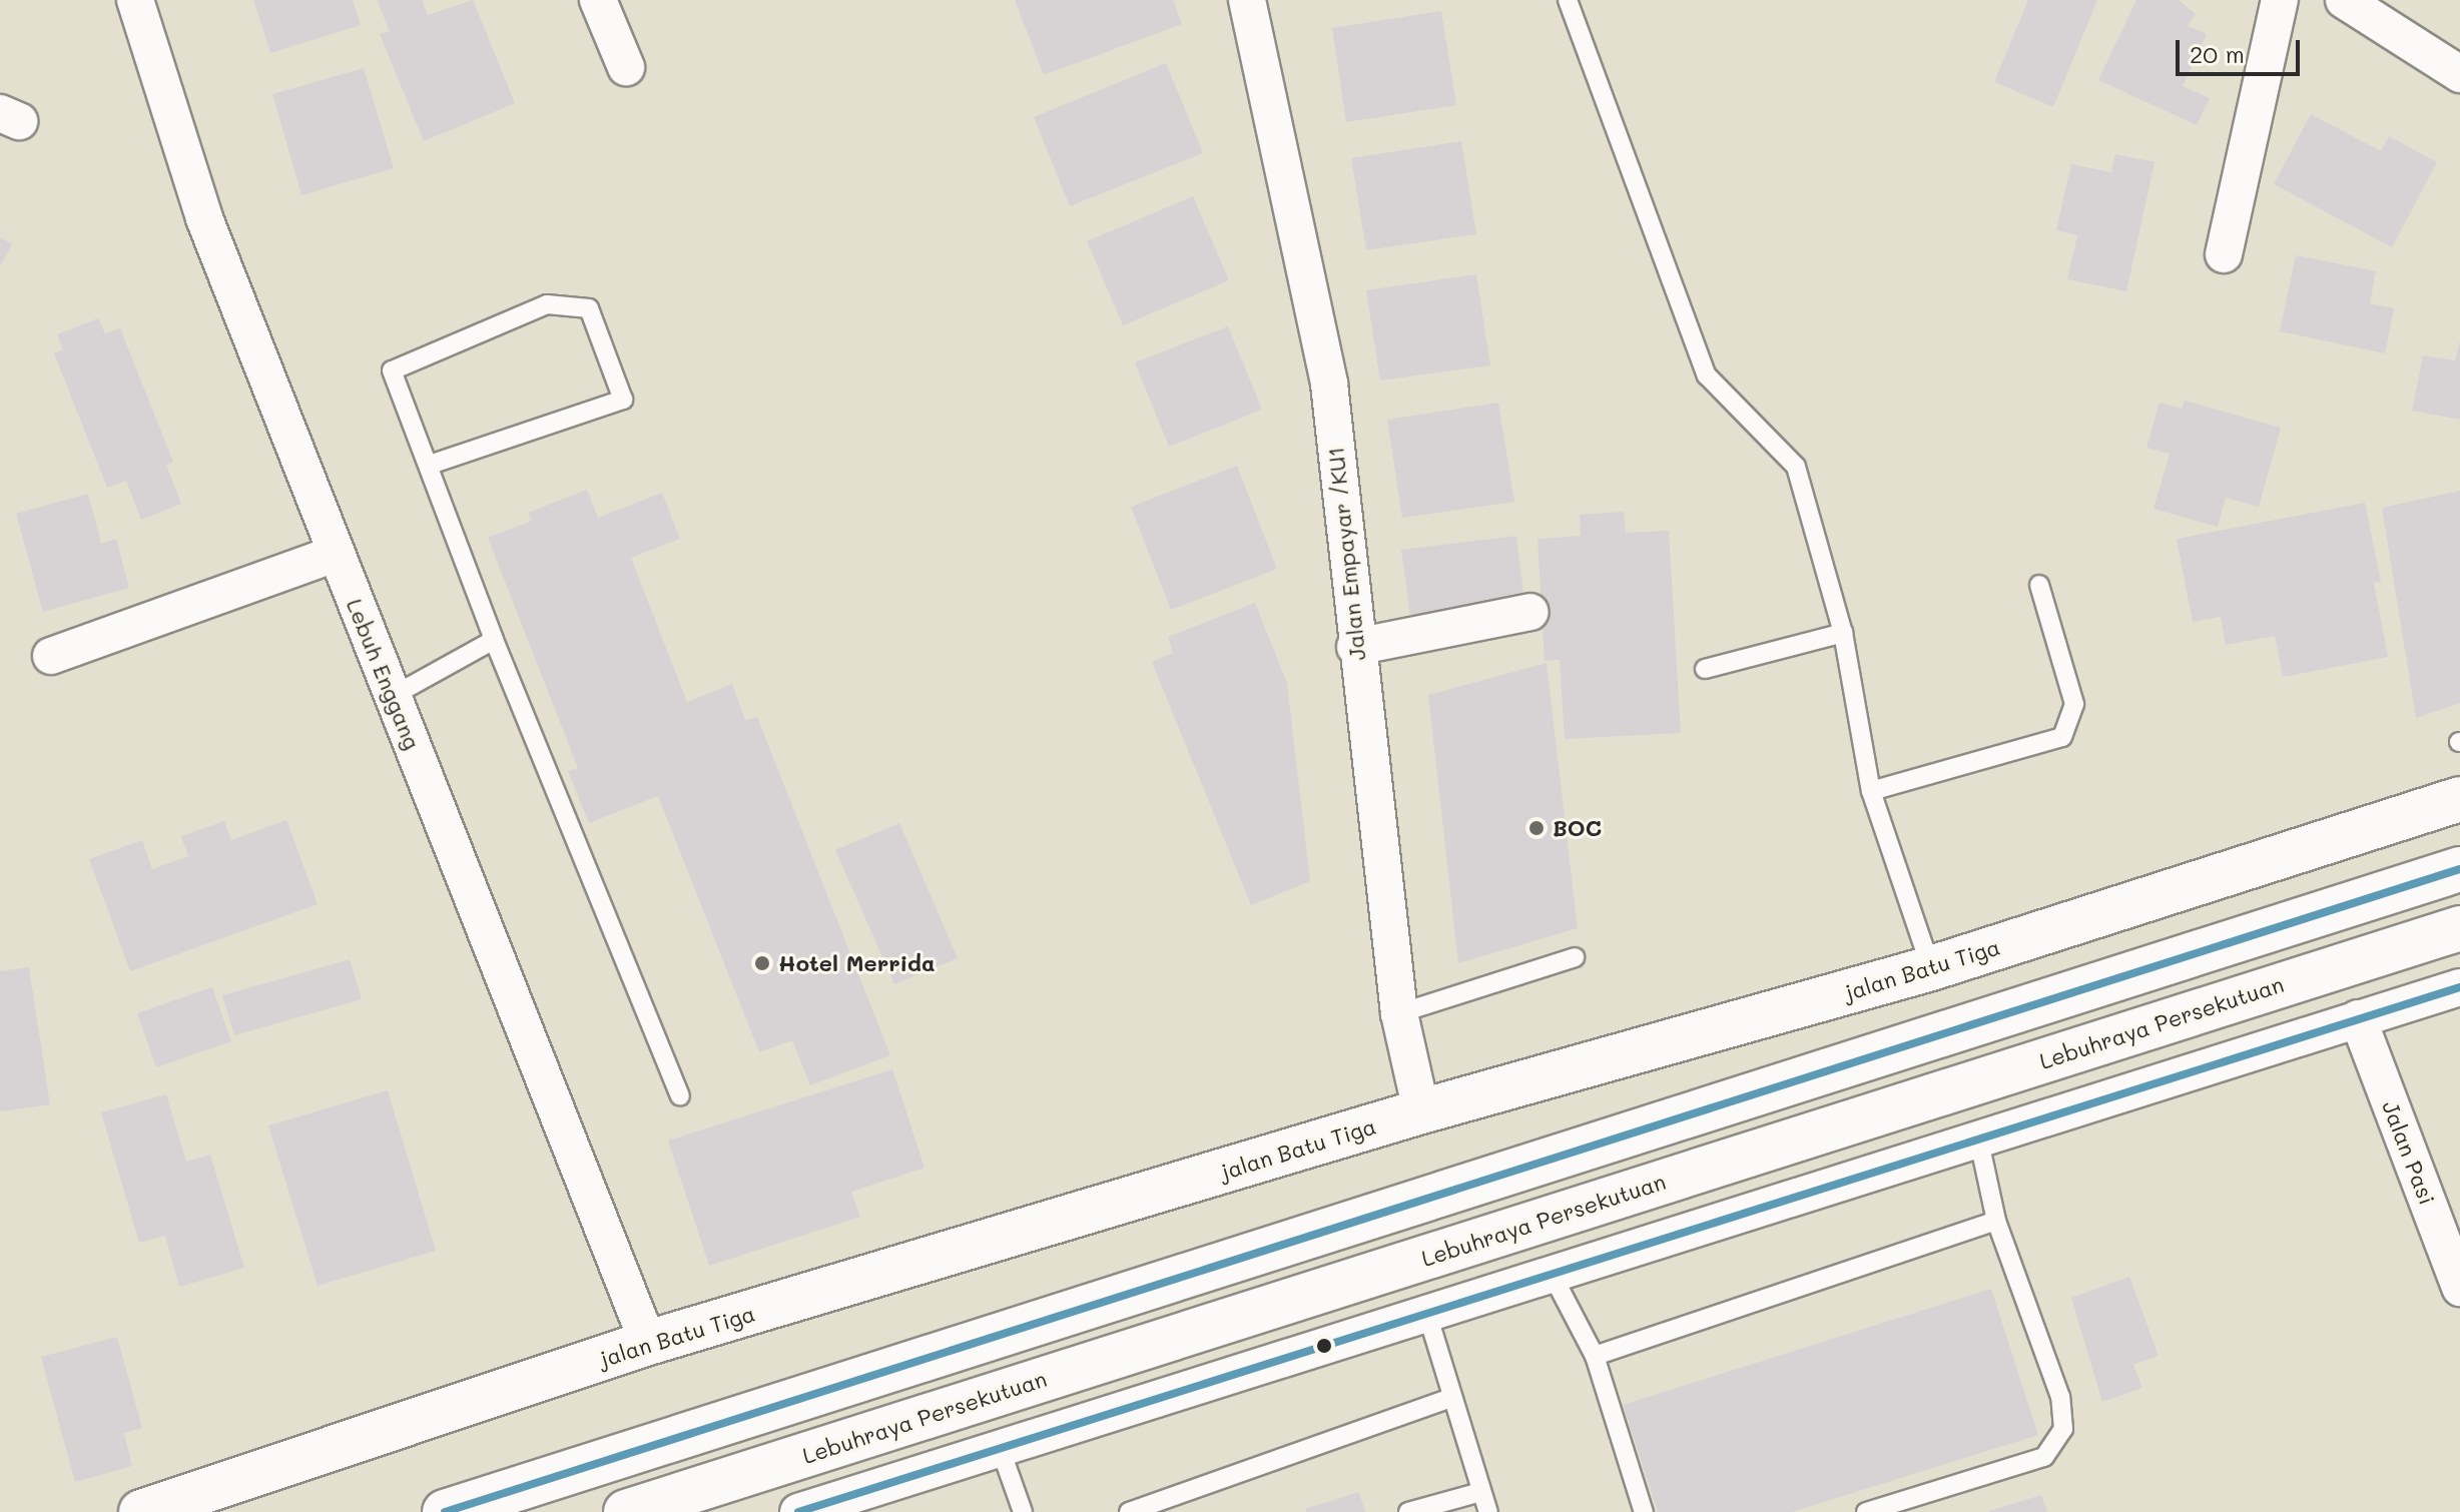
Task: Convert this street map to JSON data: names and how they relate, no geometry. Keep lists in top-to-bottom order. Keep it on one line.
{"streets":{"main road":["jalan Batu Tiga","Lebuhraya Persekutuan"],"street":["Jalan Empayar /KU1","Lebuh Enggang","Jalan Pasi"]},"crossings":[["Jalan Empayar /KU1","jalan Batu Tiga"],["Lebuh Enggang","jalan Batu Tiga"]],"places":["BOC","Hotel Merrida"],"scale_bar":"20 m"}
